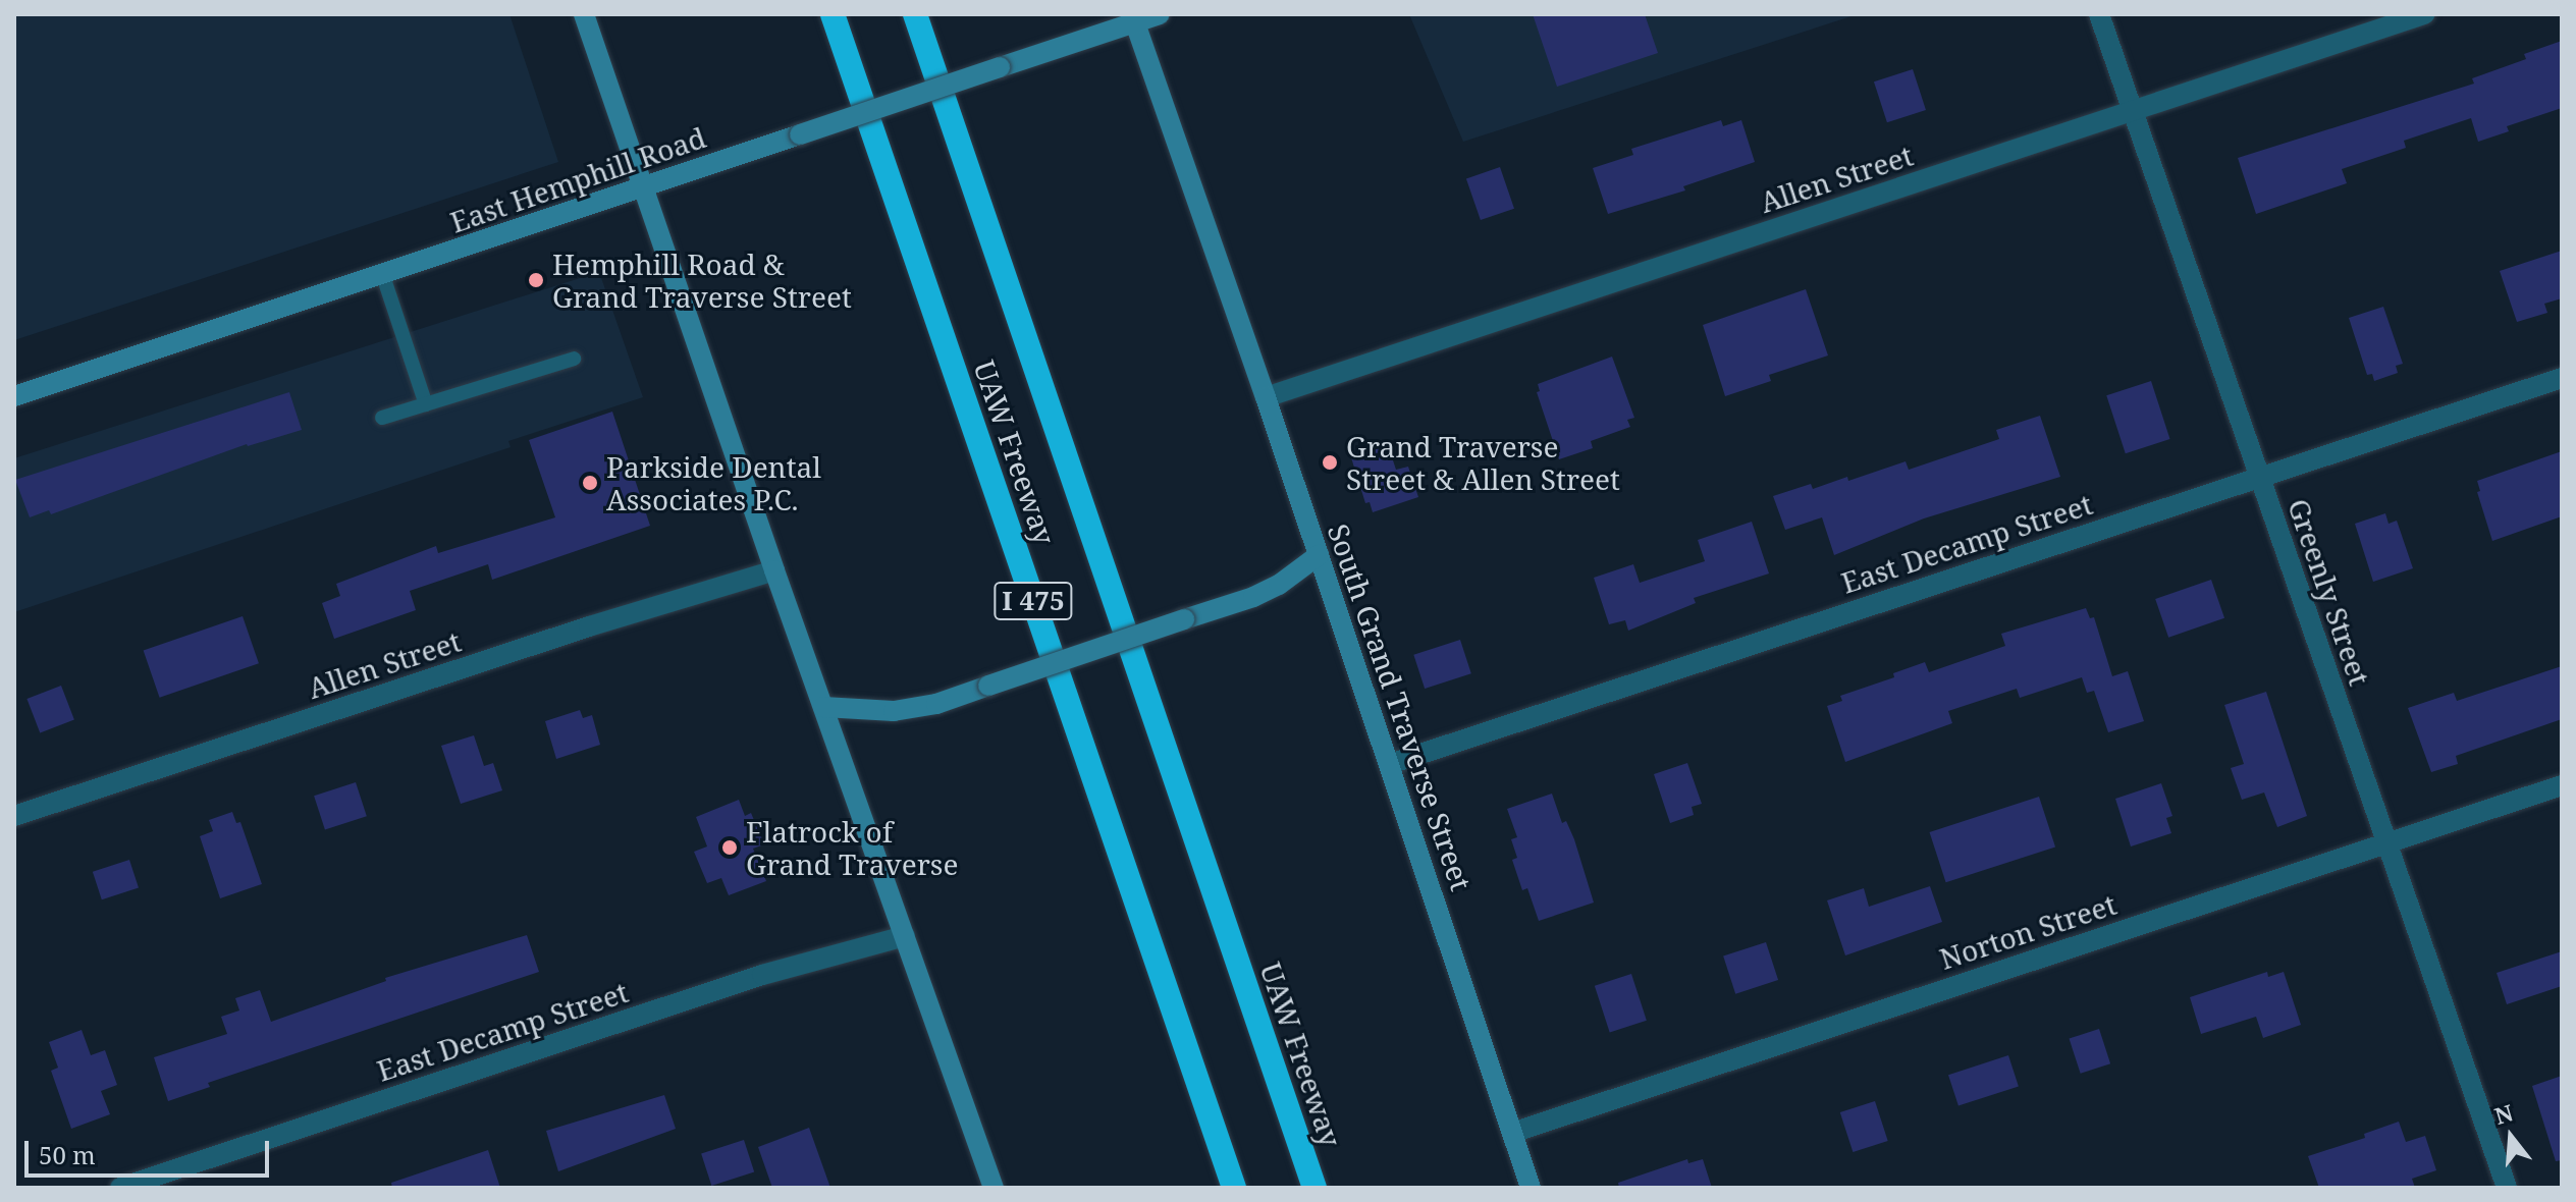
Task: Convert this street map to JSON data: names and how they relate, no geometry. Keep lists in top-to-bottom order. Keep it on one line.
{"streets":{"highway":["UAW Freeway","I 475"],"main road":["East Hemphill Road","South Grand Traverse Street"],"street":["Allen Street","East Decamp Street","Greenly Street","Norton Street"]},"crossings":[["Allen Street","Greenly Street"],["Allen Street","South Grand Traverse Street"],["East Hemphill Road","South Grand Traverse Street"],["East Decamp Street","Greenly Street"],["East Decamp Street","South Grand Traverse Street"],["Greenly Street","Norton Street"],["South Grand Traverse Street","Norton Street"]],"places":["Hemphill Road & Grand Traverse Street","Grand Traverse Street & Allen Street","Parkside Dental Associates P.C.","Flatrock of Grand Traverse"],"scale_bar":"50 m","north":"top"}
